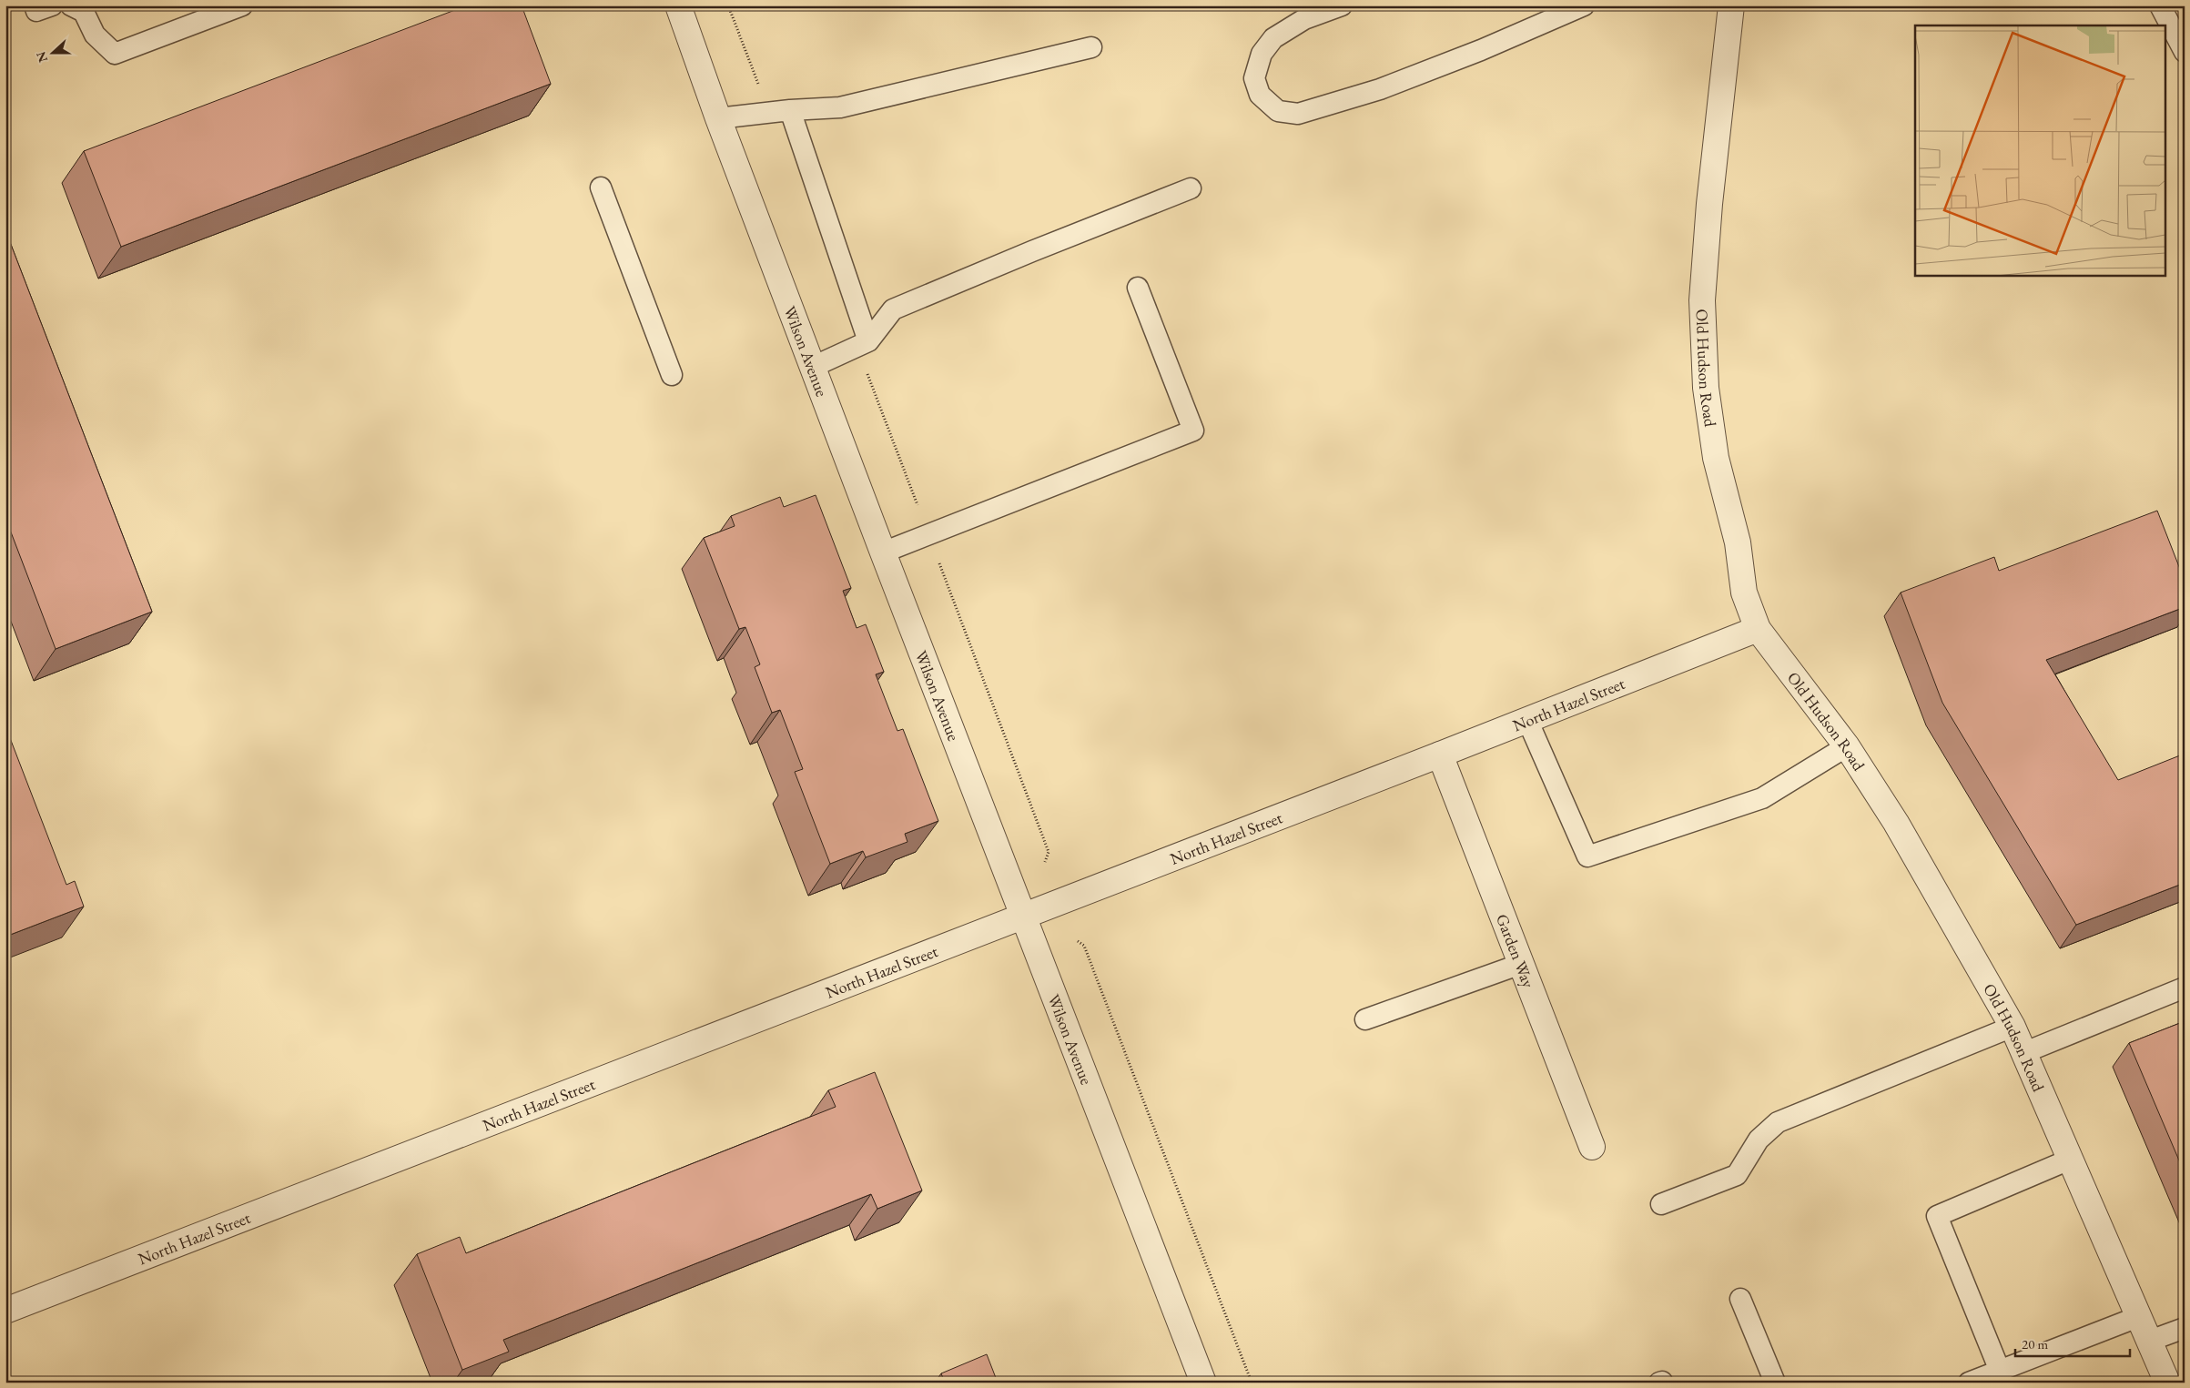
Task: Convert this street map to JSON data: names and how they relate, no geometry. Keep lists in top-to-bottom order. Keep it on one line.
{"streets":{"street":["Wilson Avenue","Old Hudson Road","North Hazel Street","Garden Way"]},"crossings":[["Wilson Avenue","North Hazel Street"],["Old Hudson Road","North Hazel Street"],["North Hazel Street","Garden Way"]],"scale_bar":"20 m","north":"left"}
